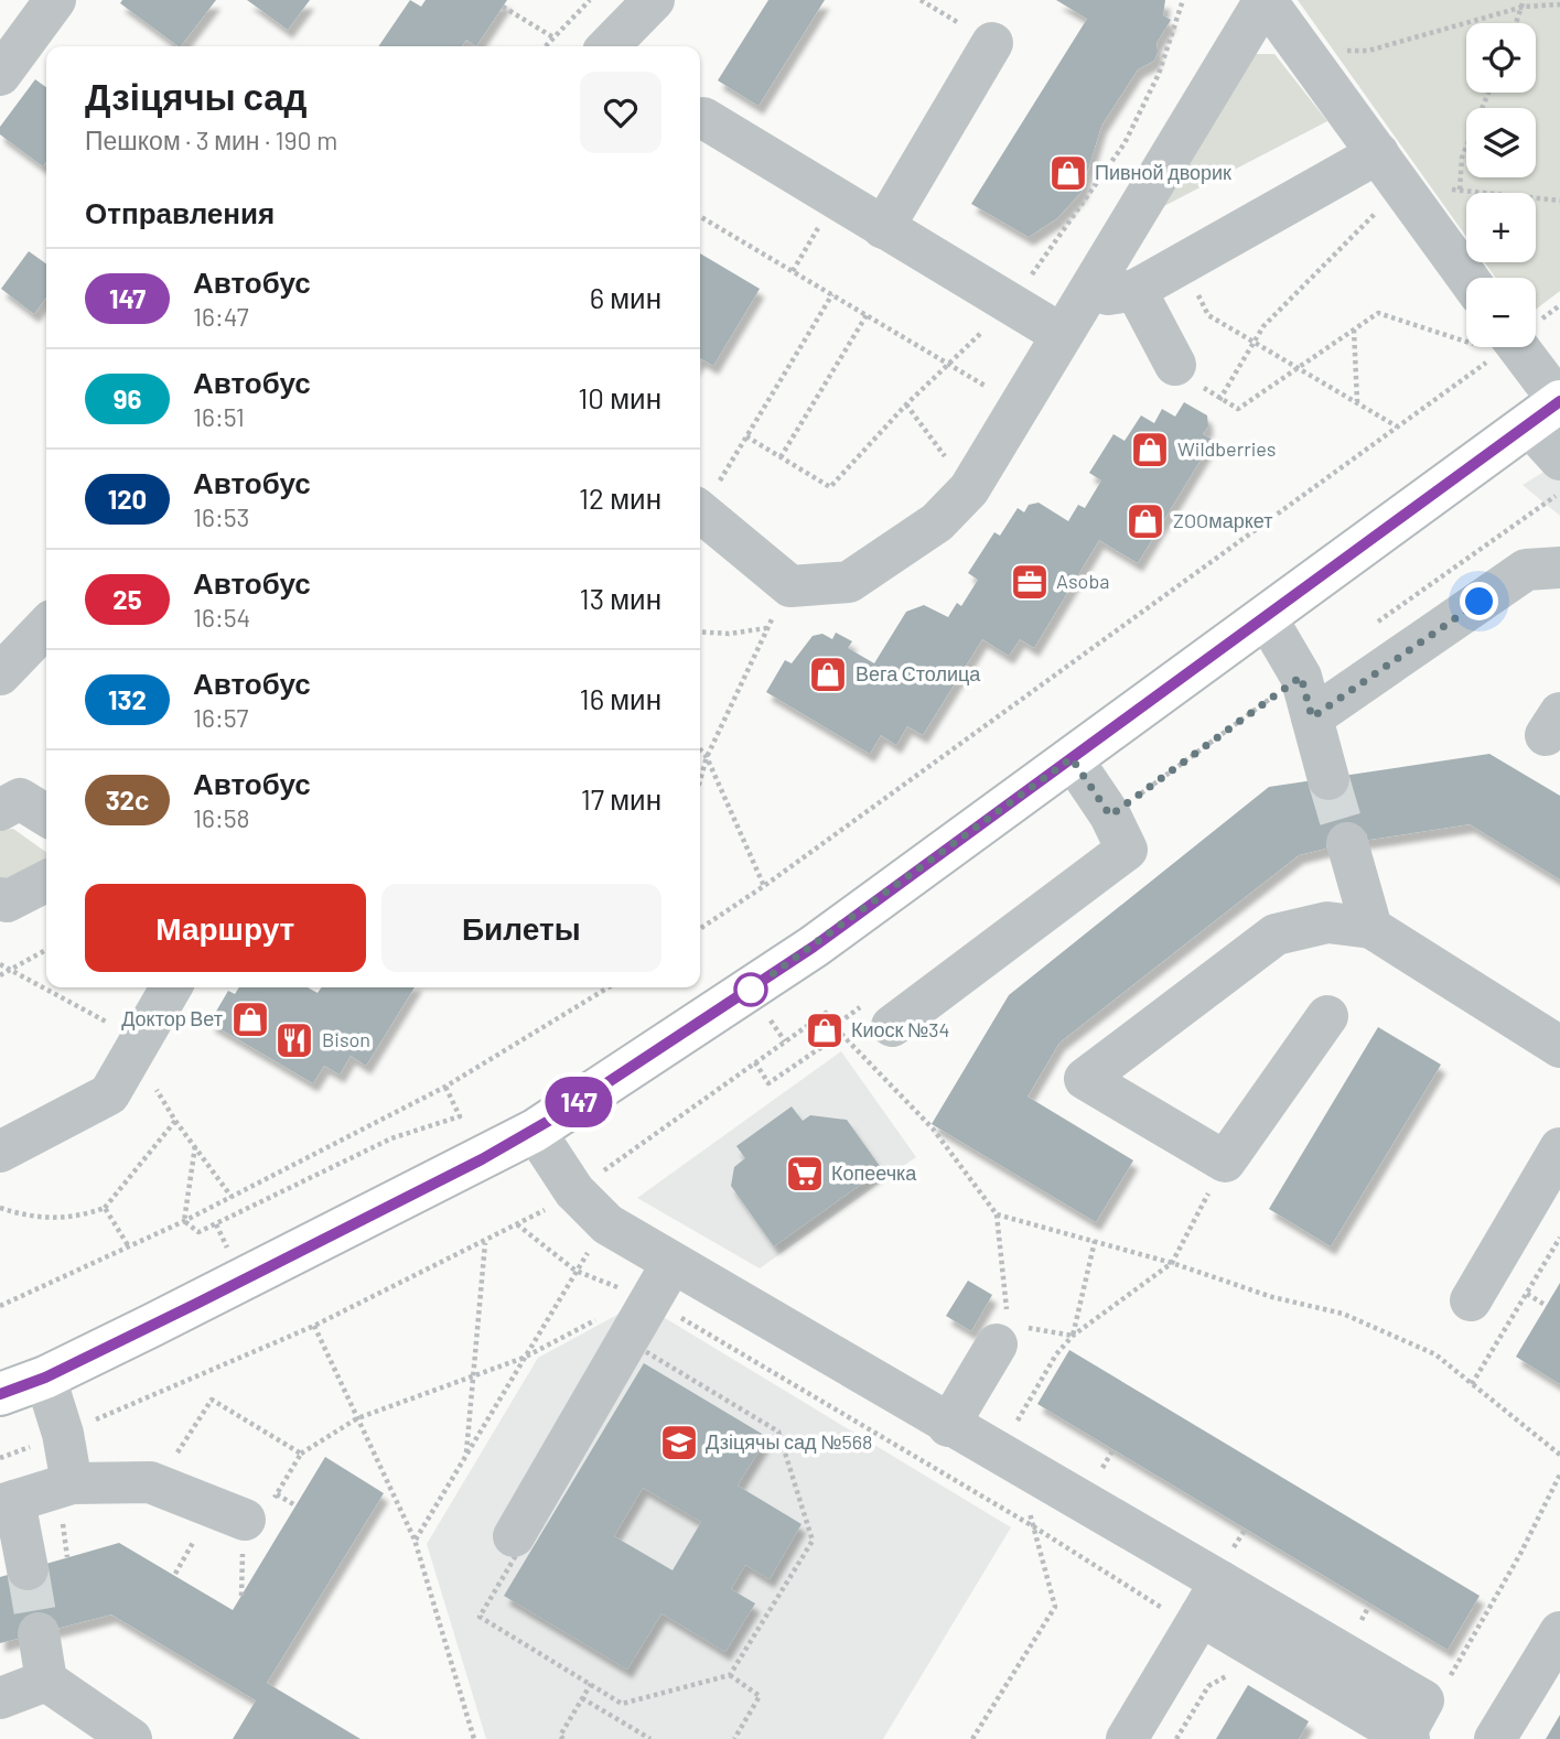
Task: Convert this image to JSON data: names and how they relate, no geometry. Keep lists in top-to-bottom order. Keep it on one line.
{"places":{"shop":["Пивной дворик","Wildberries","ZOOмаркет","Вега Столица","Доктор Вет","Киоск №34"],"office":["Asoba"],"restaurant":["Bison"],"supermarket":["Копеечка"],"school or university":["Дзіцячы сад №568"]},"lines":["bus line 147"],"page":{"on_map":"147","map_buttons":["+","−"],"heading":[["Дзіцячы сад","Пешком · 3 мин · 190 m"],"Отправления"],"list":[{"mark":"147","name":"Автобус","note":"16:47","value":"6 мин"},{"mark":"96","name":"Автобус","note":"16:51","value":"10 мин"},{"mark":"120","name":"Автобус","note":"16:53","value":"12 мин"},{"mark":"25","name":"Автобус","note":"16:54","value":"13 мин"},{"mark":"132","name":"Автобус","note":"16:57","value":"16 мин"},{"mark":"32с","name":"Автобус","note":"16:58","value":"17 мин"}],"buttons":["Маршрут","Билеты"]}}
